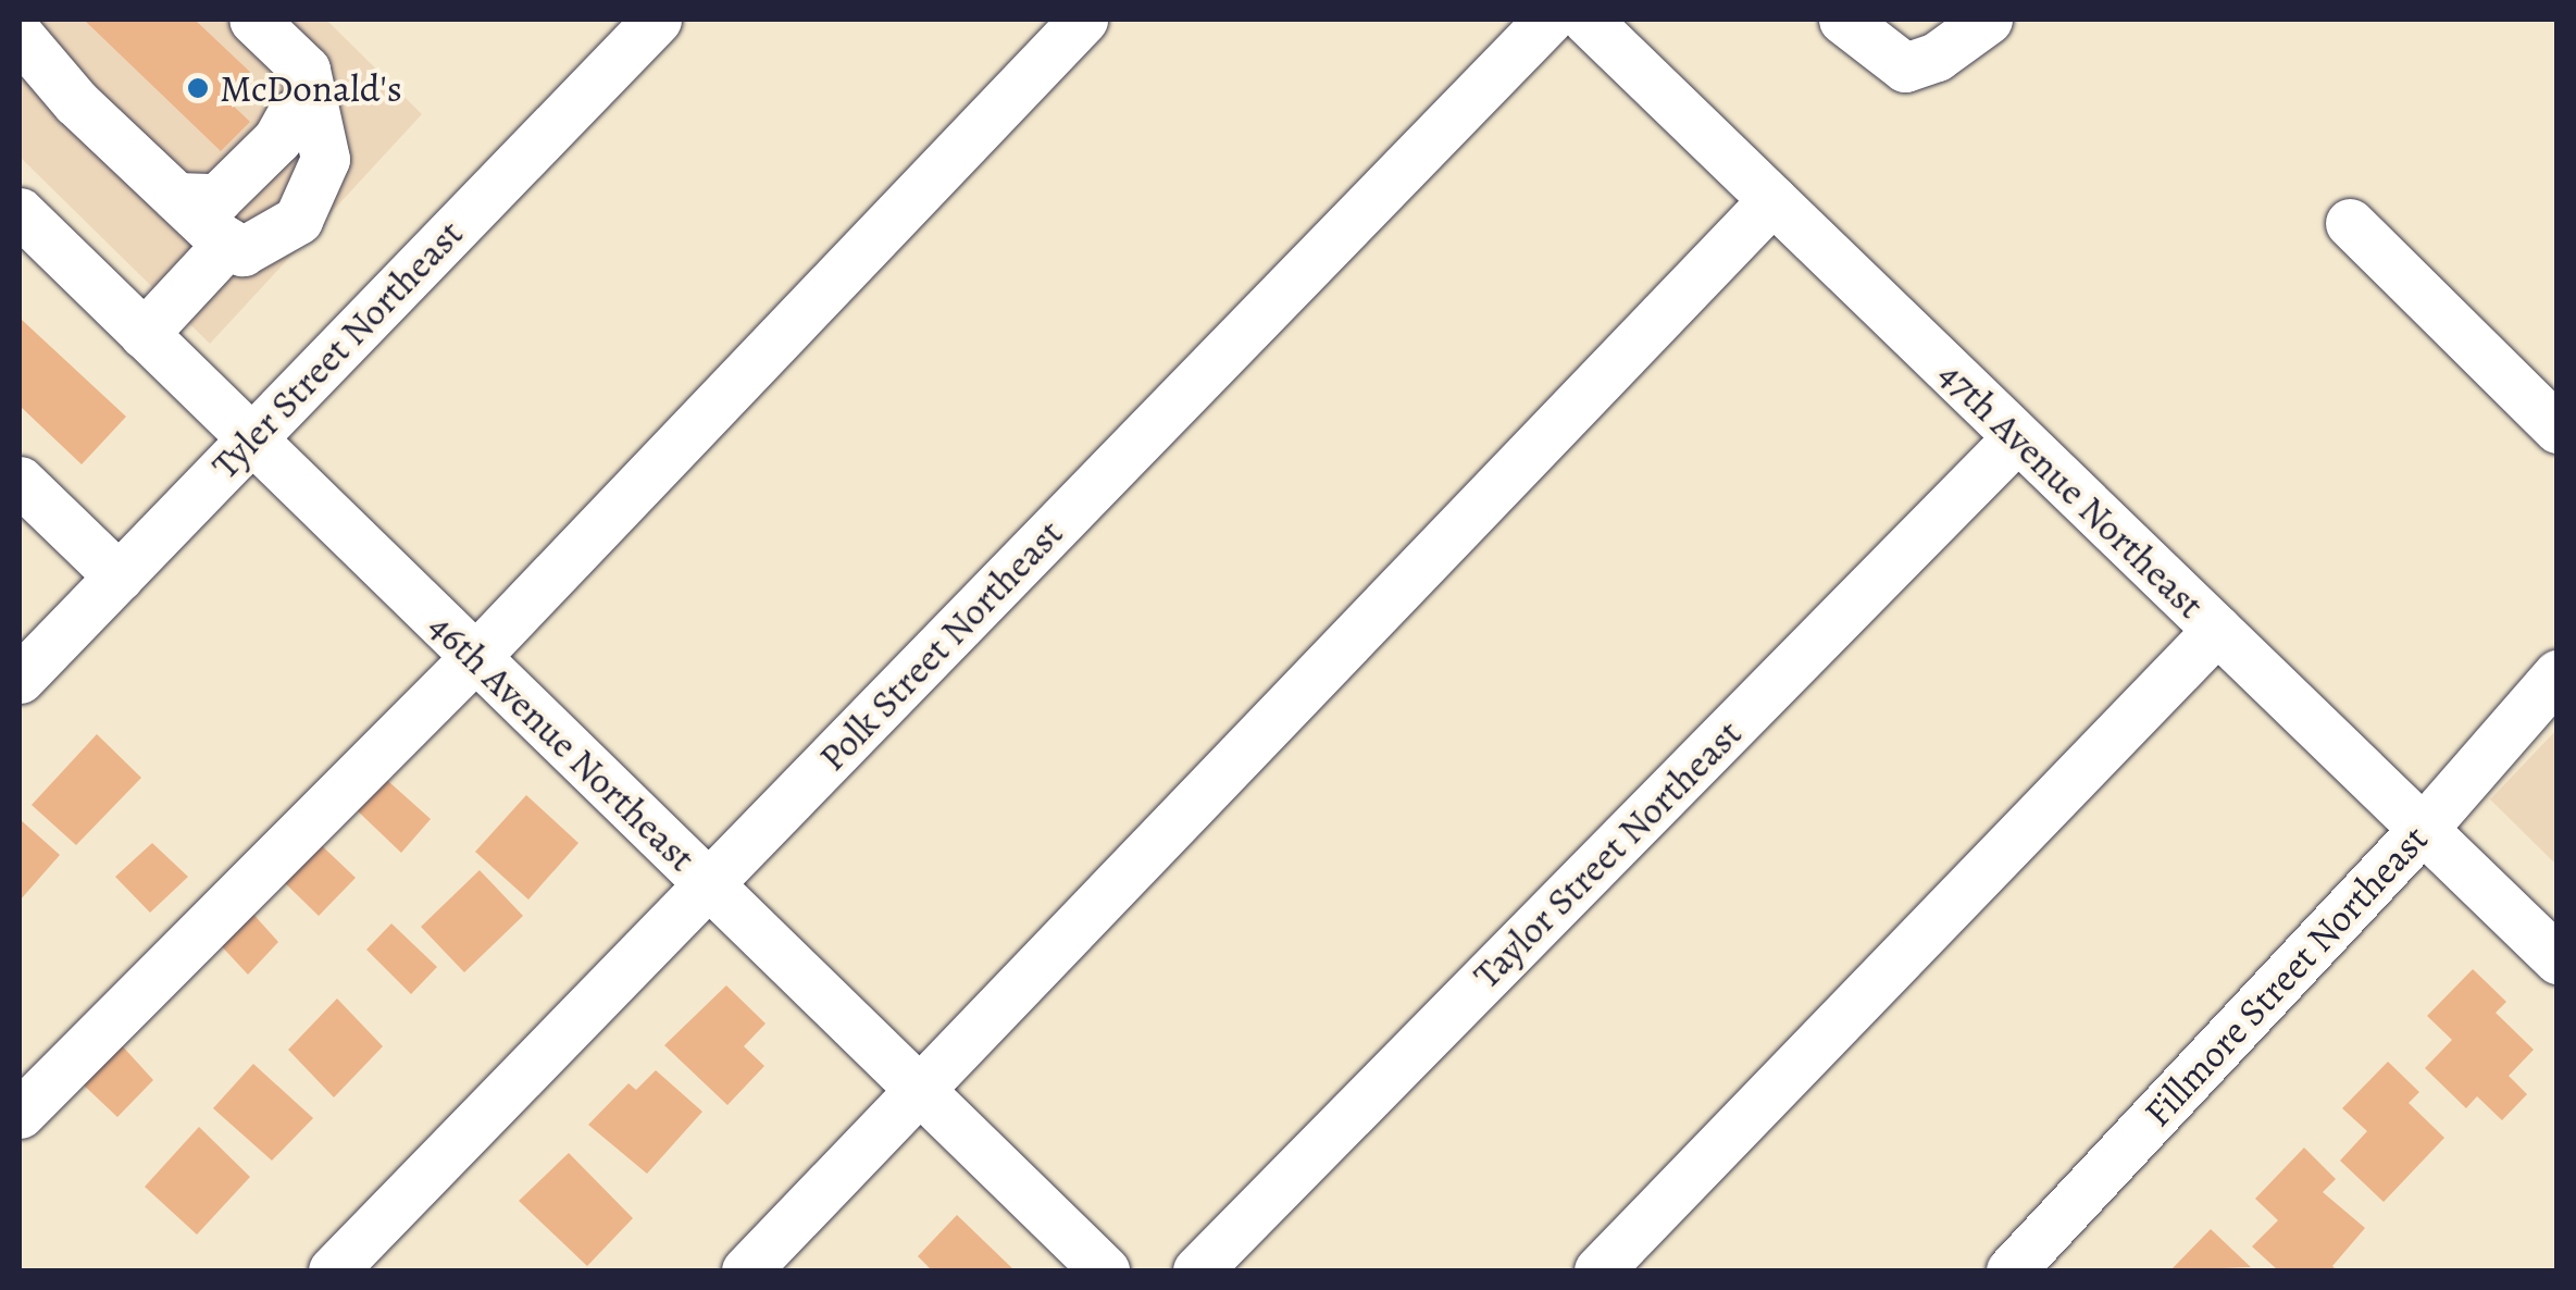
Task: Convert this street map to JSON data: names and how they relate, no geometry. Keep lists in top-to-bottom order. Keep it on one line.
{"streets":{"street":["Tyler Street Northeast","47th Avenue Northeast","Polk Street Northeast","46th Avenue Northeast","Taylor Street Northeast","Fillmore Street Northeast"]},"crossings":[["Tyler Street Northeast","46th Avenue Northeast"],["47th Avenue Northeast","Taylor Street Northeast"],["47th Avenue Northeast","Fillmore Street Northeast"],["Polk Street Northeast","46th Avenue Northeast"]],"places":["McDonald's"]}
